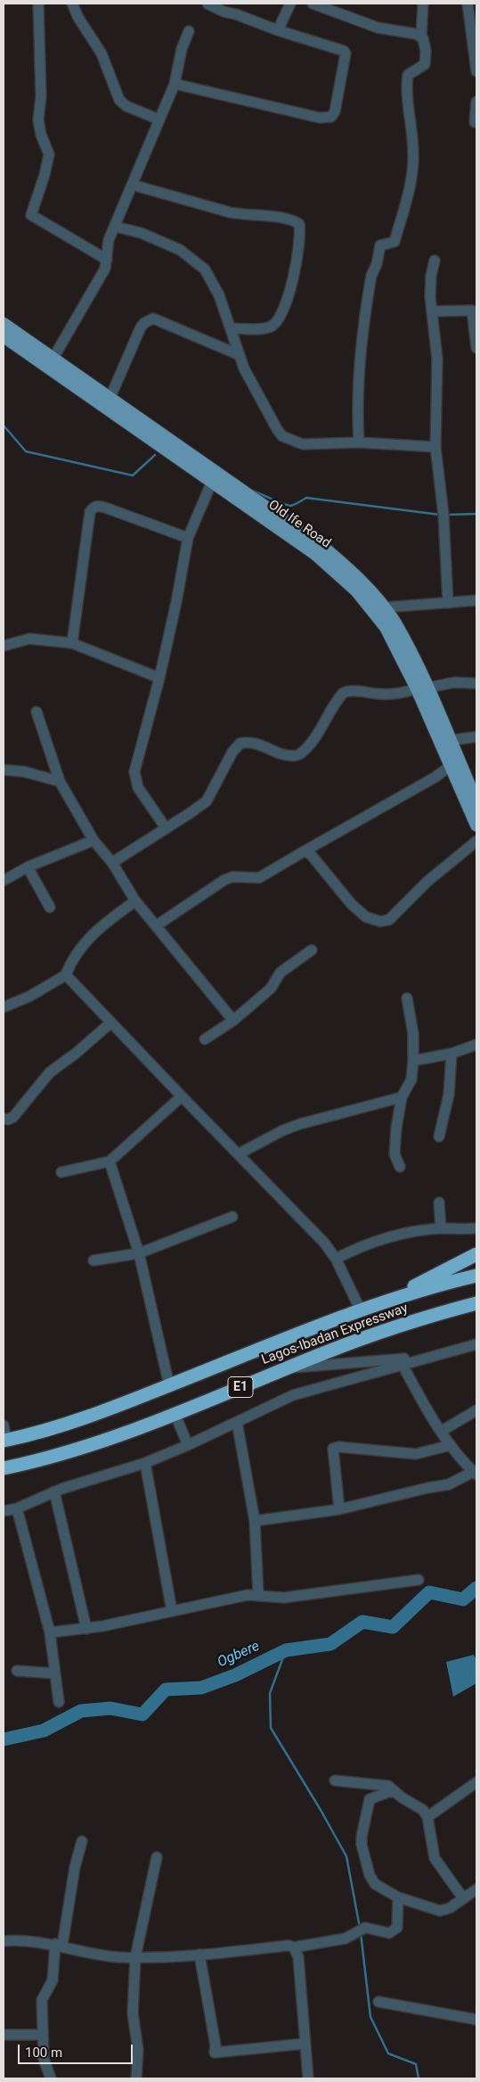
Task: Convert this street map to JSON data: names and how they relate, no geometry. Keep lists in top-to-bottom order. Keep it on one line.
{"streets":{"highway":["Lagos-Ibadan Expressway","E1"],"main road":["Old Ife Road"]},"water":["Ogbere"],"scale_bar":"100 m"}
